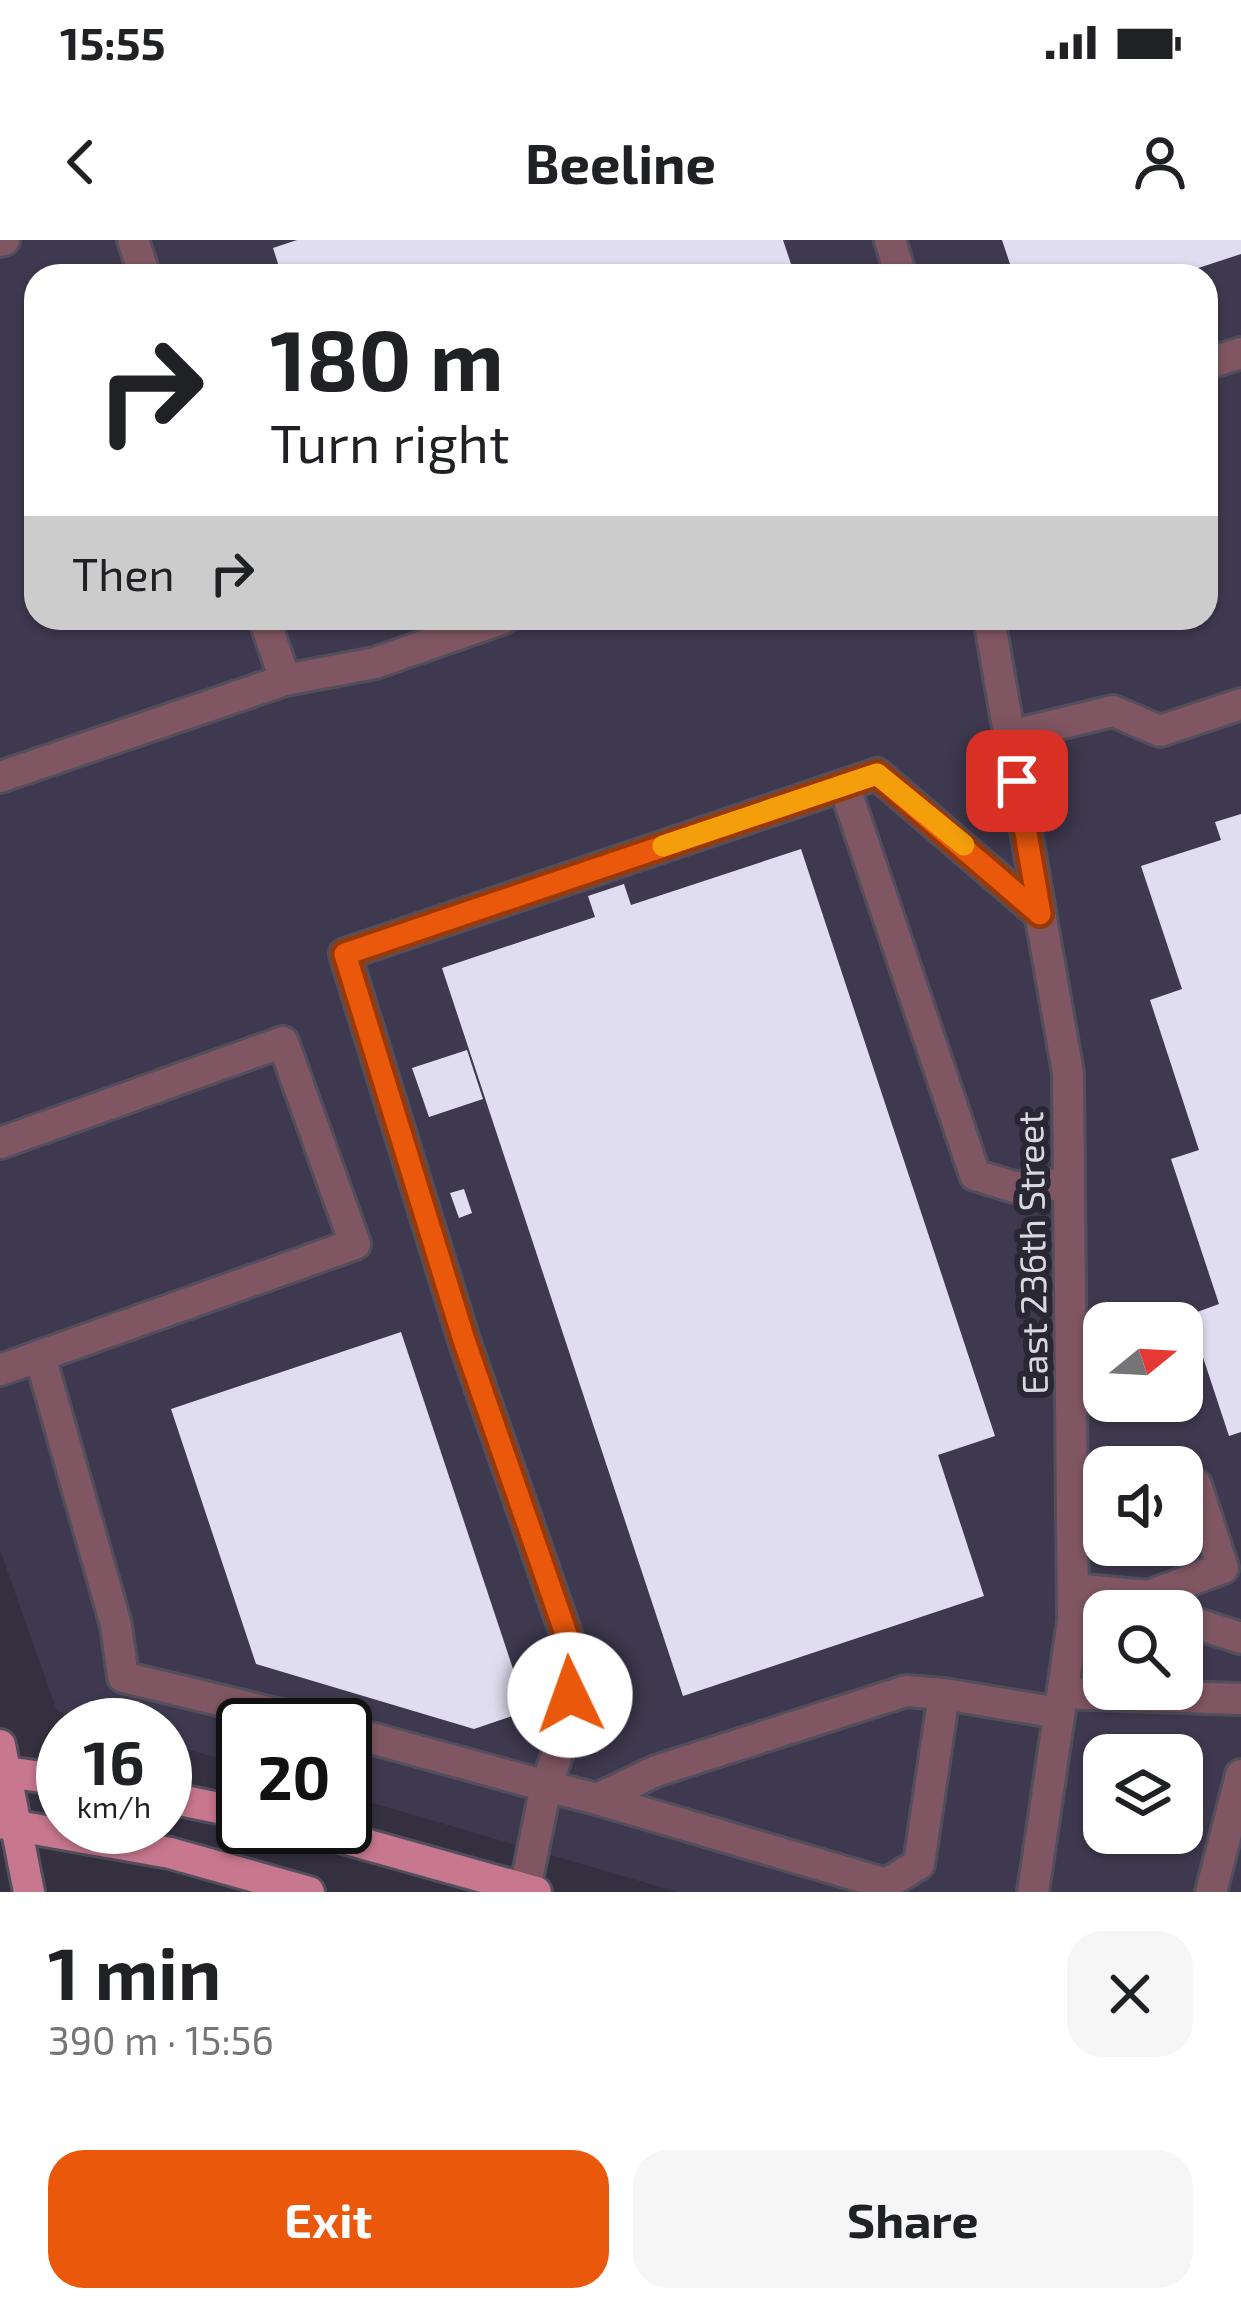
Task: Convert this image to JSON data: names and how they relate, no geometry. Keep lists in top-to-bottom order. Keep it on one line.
{"streets":{"street":["East 236th Street"]},"north":"right","page":{"status":"15:55","header":"Beeline","turn":["180 m","Turn right"],"then":"Then","speed":"16 km/h","limit":"20","heading":["1 min","390 m · 15:56"],"buttons":["Exit","Share"]}}
